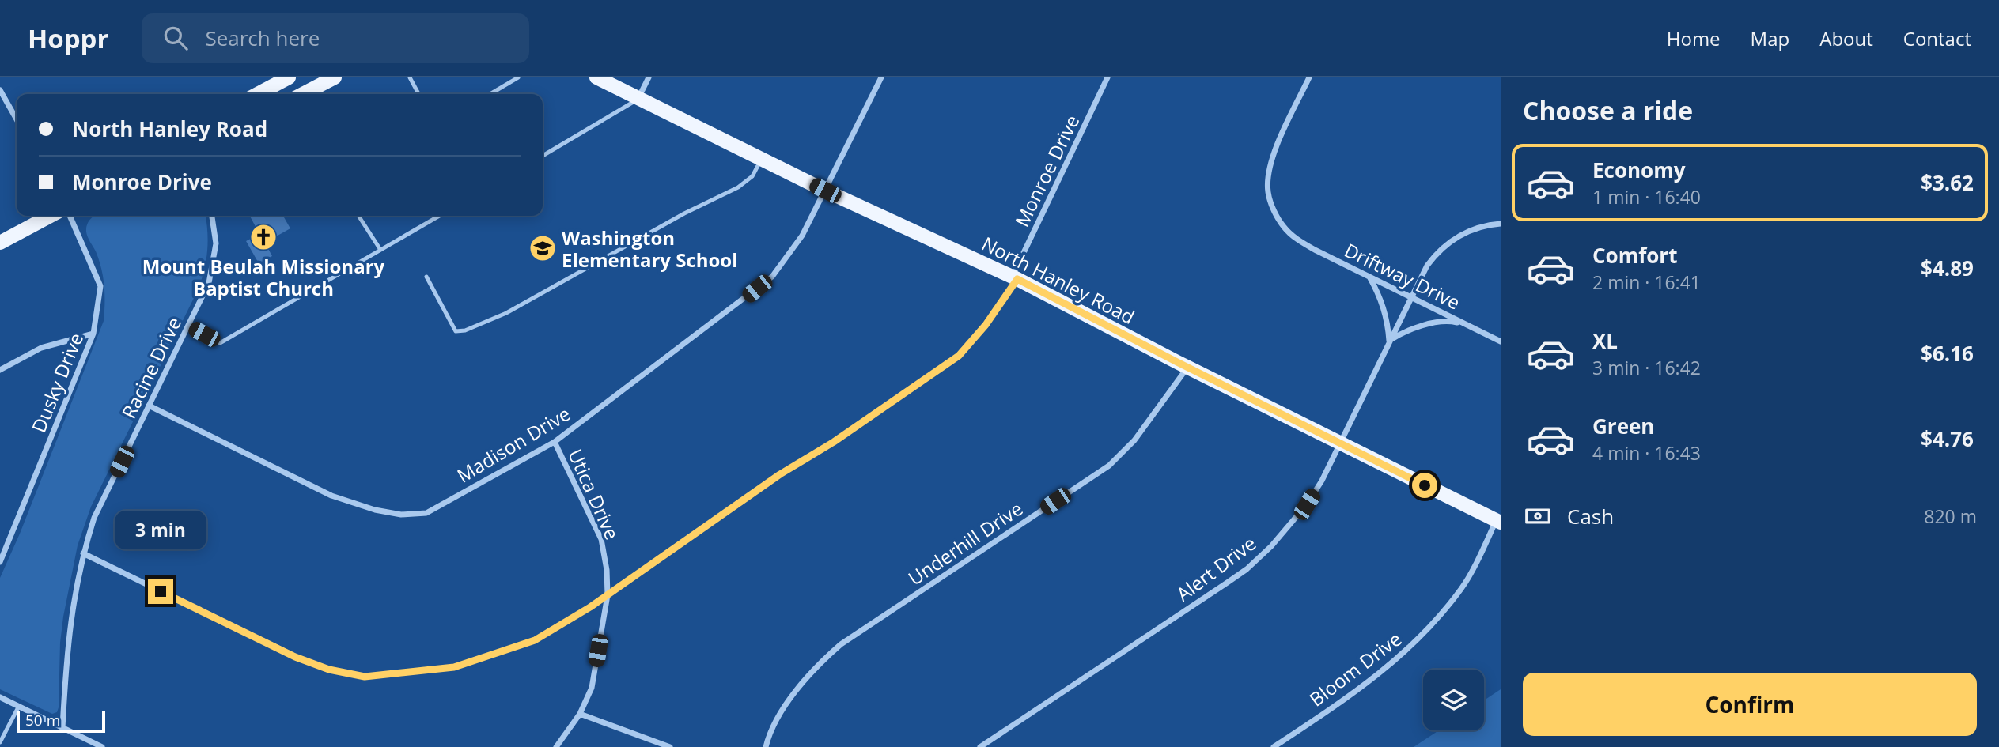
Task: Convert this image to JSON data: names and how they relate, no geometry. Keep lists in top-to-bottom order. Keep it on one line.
{"streets":{"main road":["North Hanley Road"],"street":["Monroe Drive","Driftway Drive","Racine Drive","Dusky Drive","Madison Drive","Utica Drive","Underhill Drive","Alert Drive","Bloom Drive"]},"crossings":[["Monroe Drive","North Hanley Road"],["Monroe Drive","Racine Drive"],["Monroe Drive","Utica Drive"],["Driftway Drive","Alert Drive"],["North Hanley Road","Madison Drive"],["North Hanley Road","Underhill Drive"],["North Hanley Road","Alert Drive"],["North Hanley Road","Bloom Drive"],["Racine Drive","Madison Drive"],["Madison Drive","Utica Drive"]],"places":{"church":["Mount Beulah Missionary Baptist Church"],"school or university":["Washington Elementary School"]},"scale_bar":"50 m","page":{"header":"Hoppr","search":"Search here","nav":["Home","Map","About","Contact"],"heading":"Choose a ride","banner":["North Hanley Road","Monroe Drive"],"list":[{"name":"Economy","note":"1 min · 16:40","value":"$3.62"},{"name":"Comfort","note":"2 min · 16:41","value":"$4.89"},{"name":"XL","note":"3 min · 16:42","value":"$6.16"},{"name":"Green","note":"4 min · 16:43","value":"$4.76"}],"pay":["Cash","820 m"],"bubble":"3 min","buttons":"Confirm","scale":"50 m"}}
